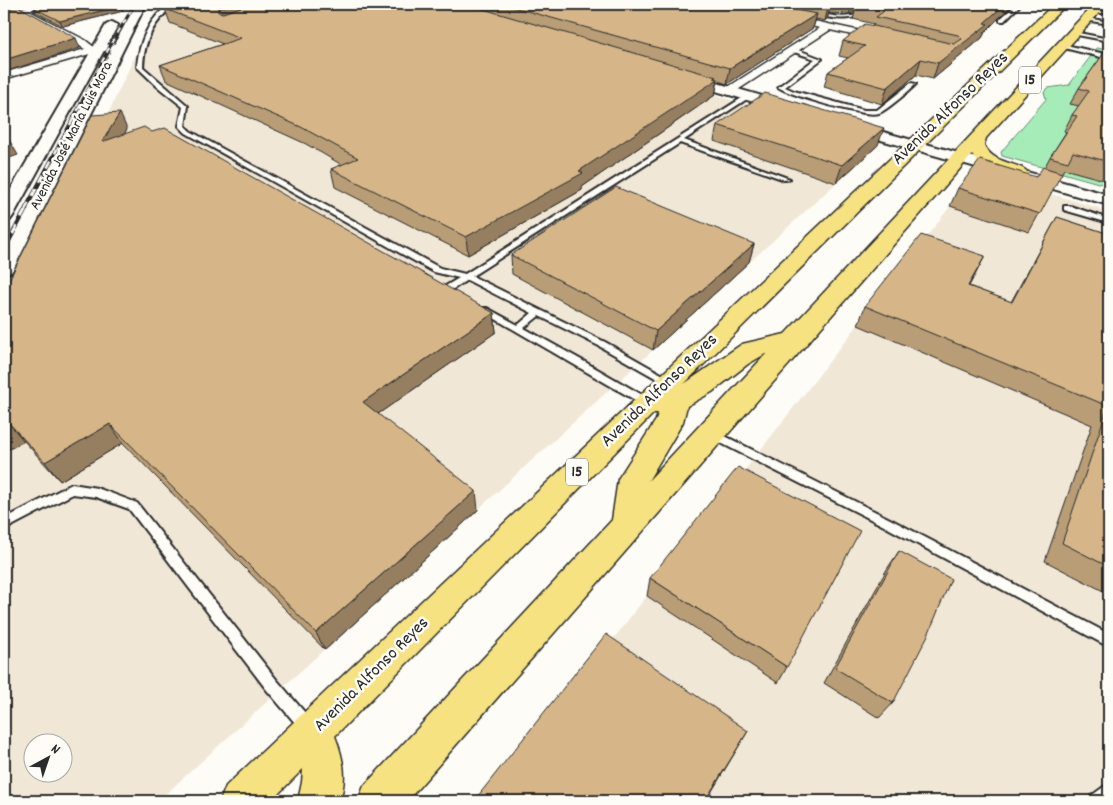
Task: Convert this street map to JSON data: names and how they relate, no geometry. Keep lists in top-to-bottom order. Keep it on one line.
{"streets":{"highway":["15","Avenida Alfonso Reyes"],"street":["Avenida José María Luis Mora"]},"north":"top right"}
